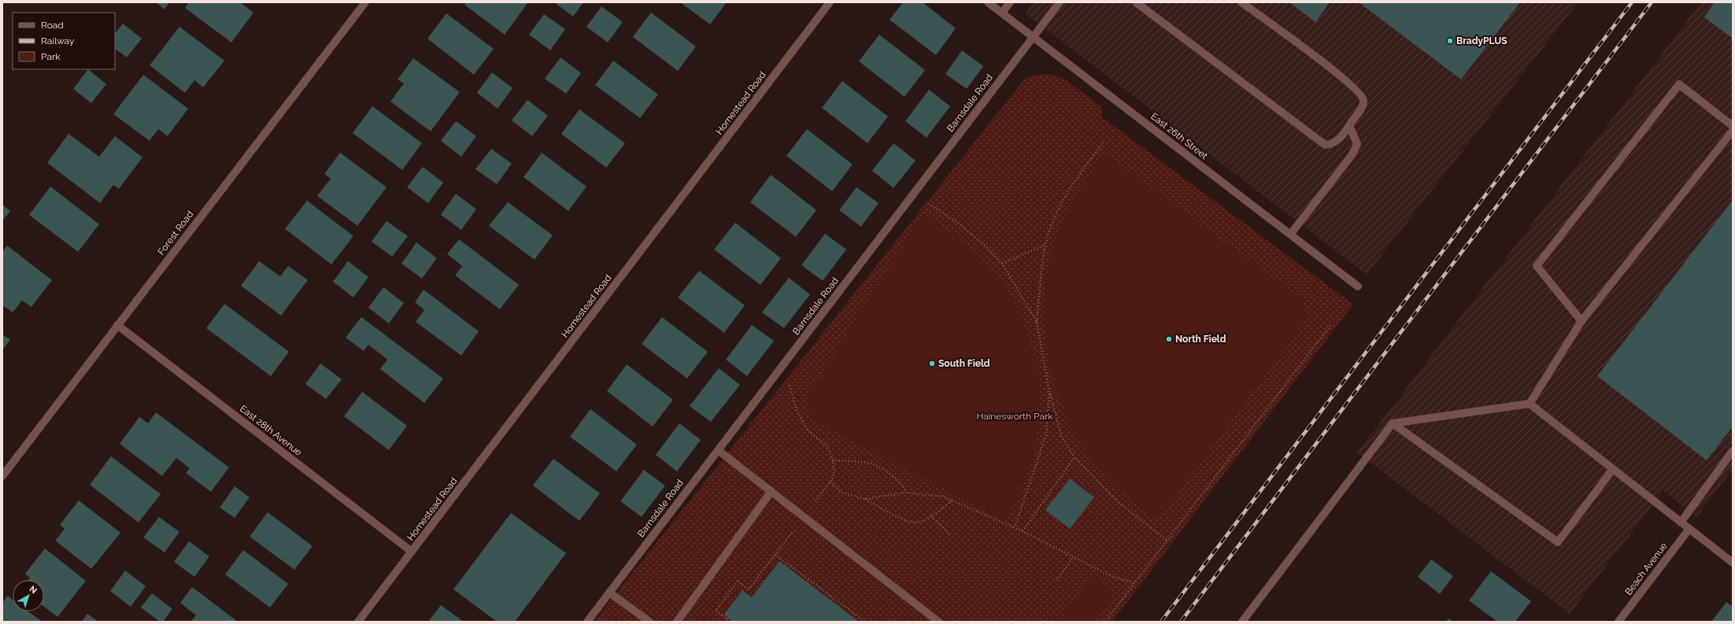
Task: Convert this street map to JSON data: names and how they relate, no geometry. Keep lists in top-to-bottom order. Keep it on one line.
{"streets":{"street":["Homestead Road","Barnsdale Road","East 26th Street","Forest Road","East 28th Avenue","Beach Avenue"]},"crossings":[["Homestead Road","East 28th Avenue"],["Barnsdale Road","East 26th Street"],["Forest Road","East 28th Avenue"]],"parks":["Hainesworth Park"],"places":["BradyPLUS","North Field","South Field"],"legend":["Road","Railway","Park"],"north":"top right"}
